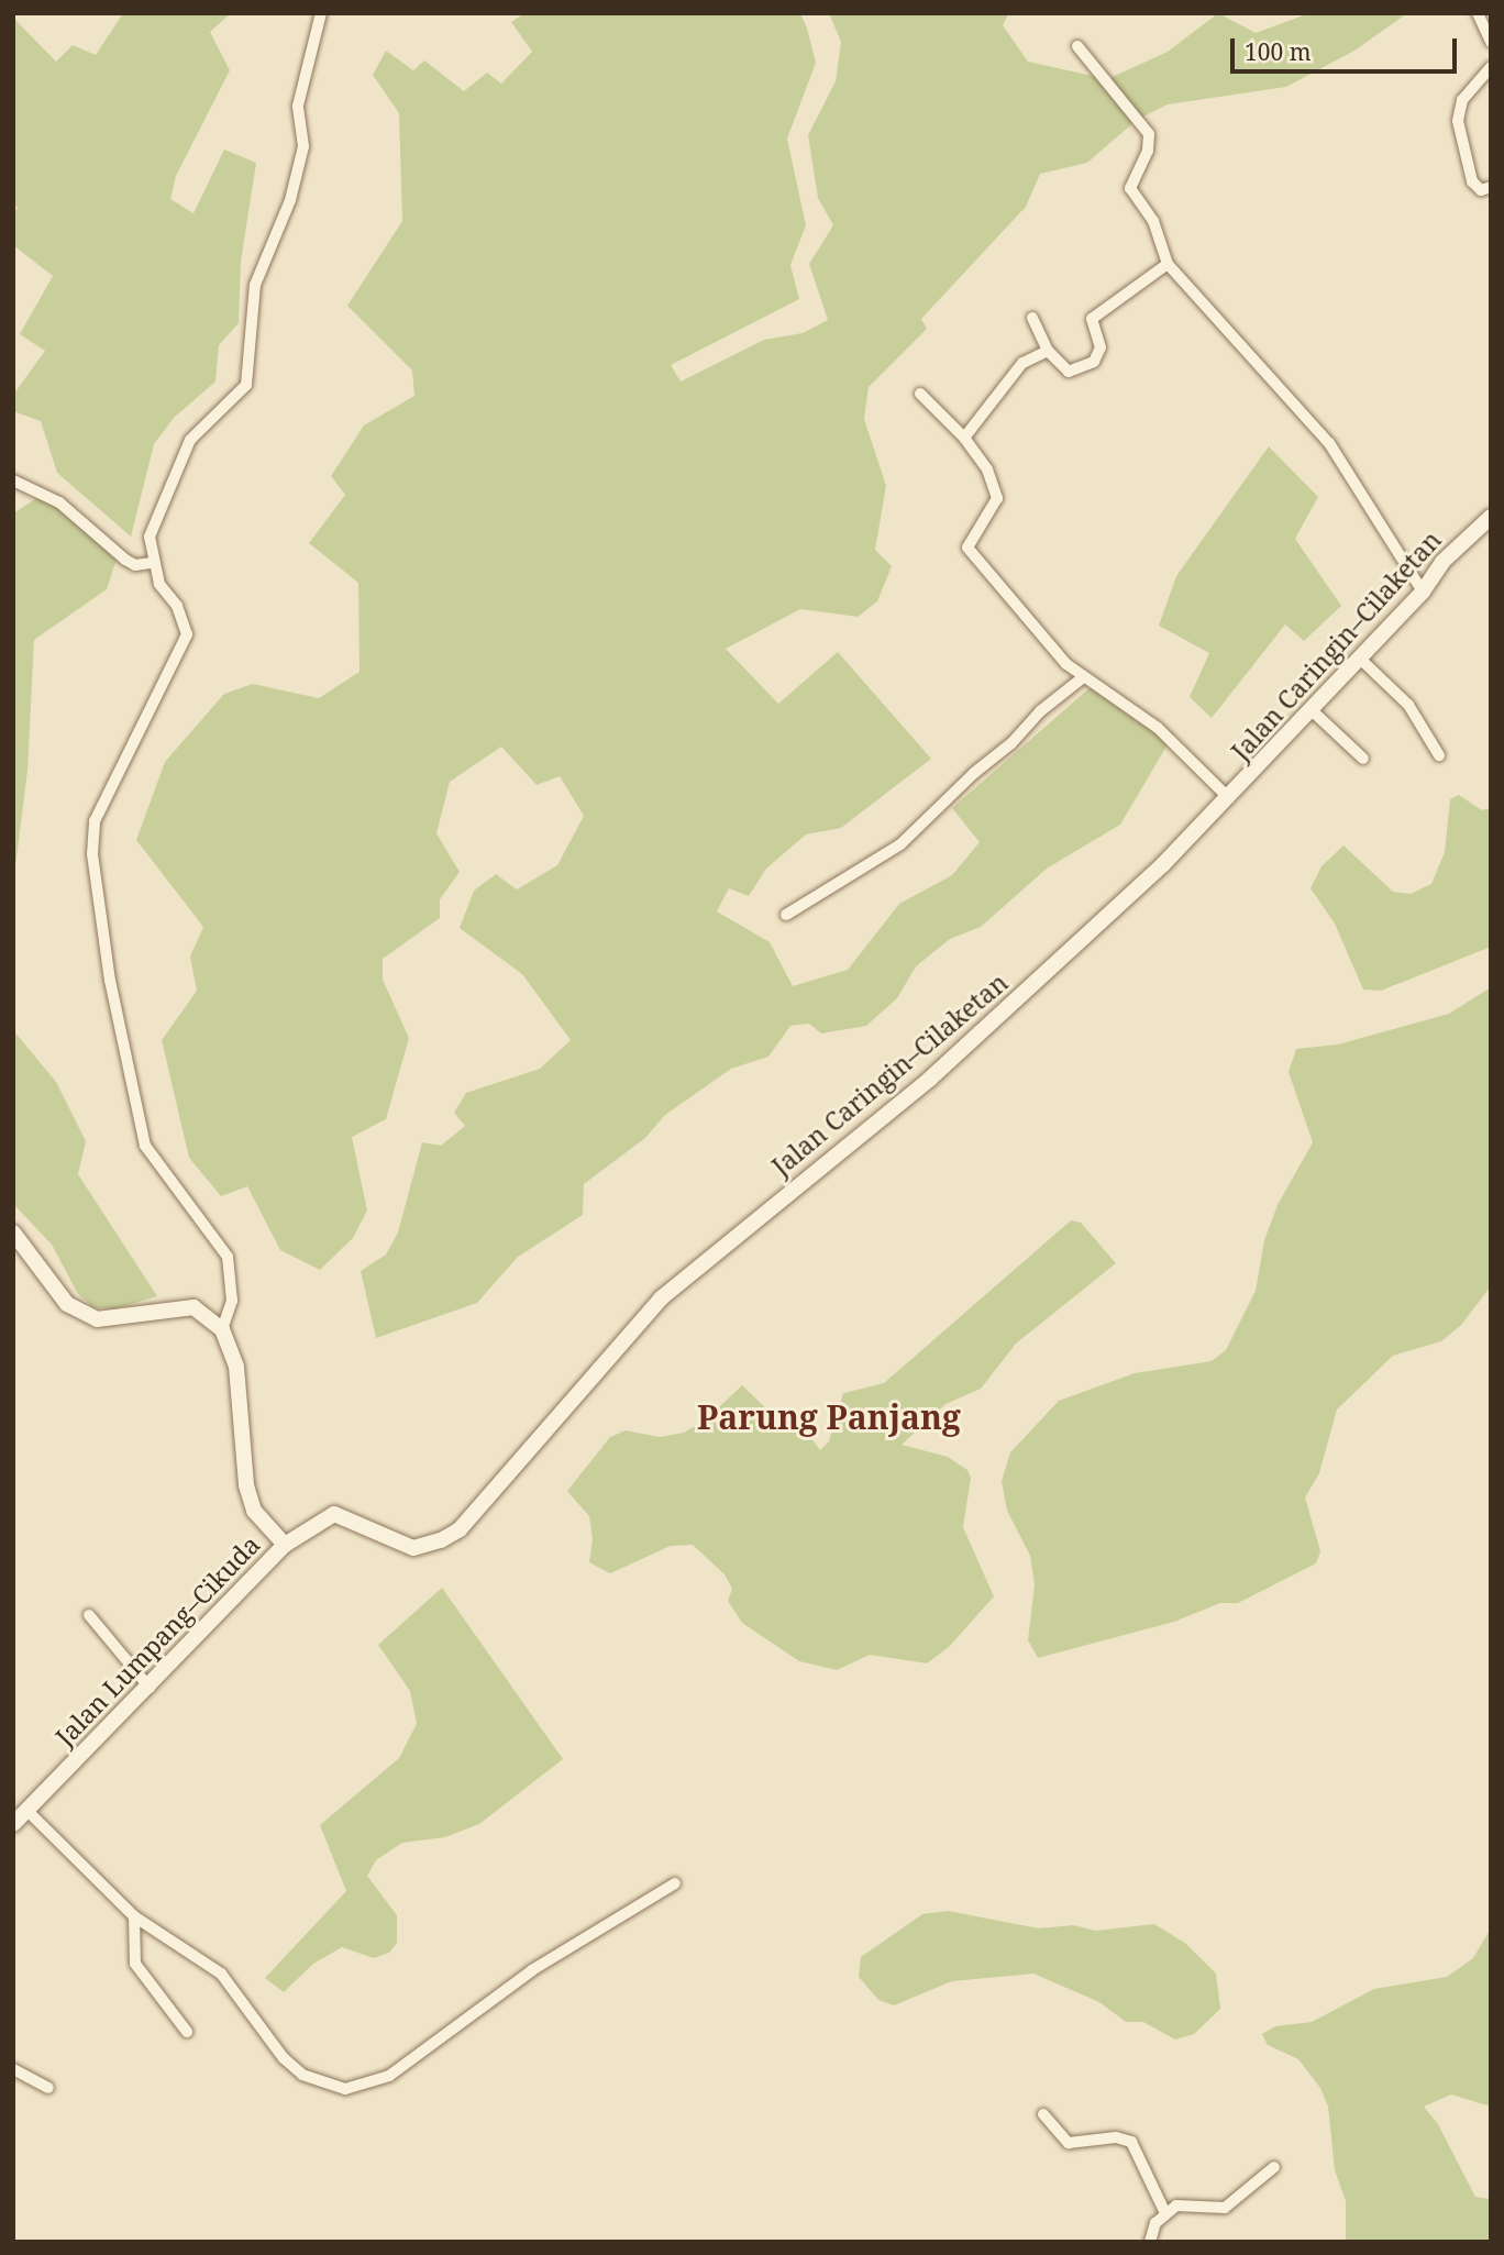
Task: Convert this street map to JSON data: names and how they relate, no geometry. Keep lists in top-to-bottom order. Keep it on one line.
{"streets":{"street":["Jalan Caringin–Cilaketan","Jalan Lumpang–Cikuda"]},"crossings":[["Jalan Caringin–Cilaketan","Jalan Lumpang–Cikuda"]],"districts":["Parung Panjang"],"scale_bar":"100 m"}
